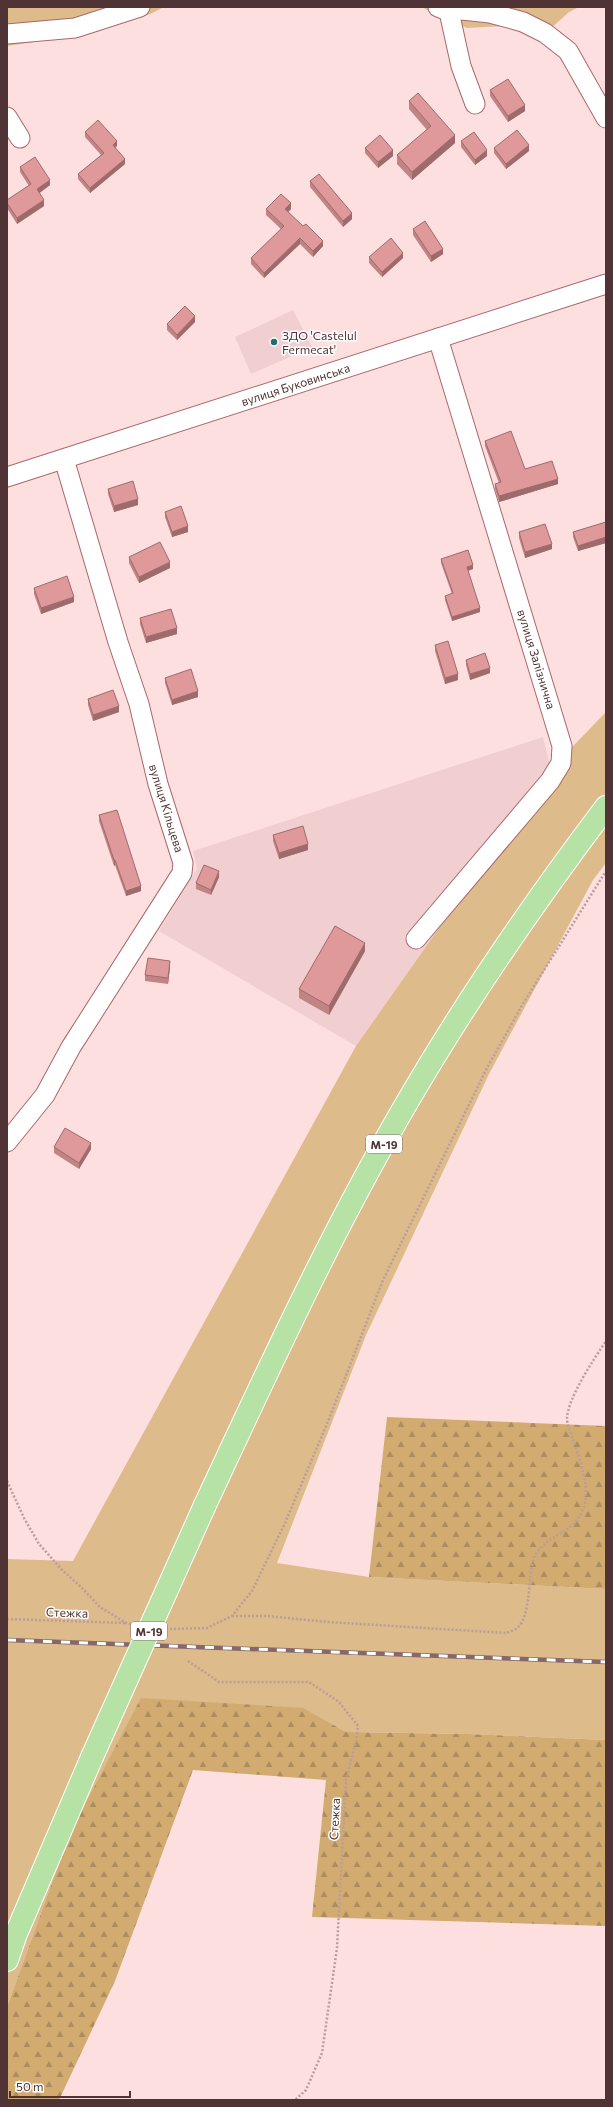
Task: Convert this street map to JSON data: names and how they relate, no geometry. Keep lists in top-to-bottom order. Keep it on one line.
{"streets":{"highway":["М-19"],"street":["вулиця Буковинська","вулиця Залізнична","вулиця Кільцева"],"path":["Стежка"]},"crossings":[["вулиця Буковинська","вулиця Залізнична"],["вулиця Буковинська","вулиця Кільцева"]],"places":["ЗДО 'Castelul Fermecat'"],"scale_bar":"50 m"}
